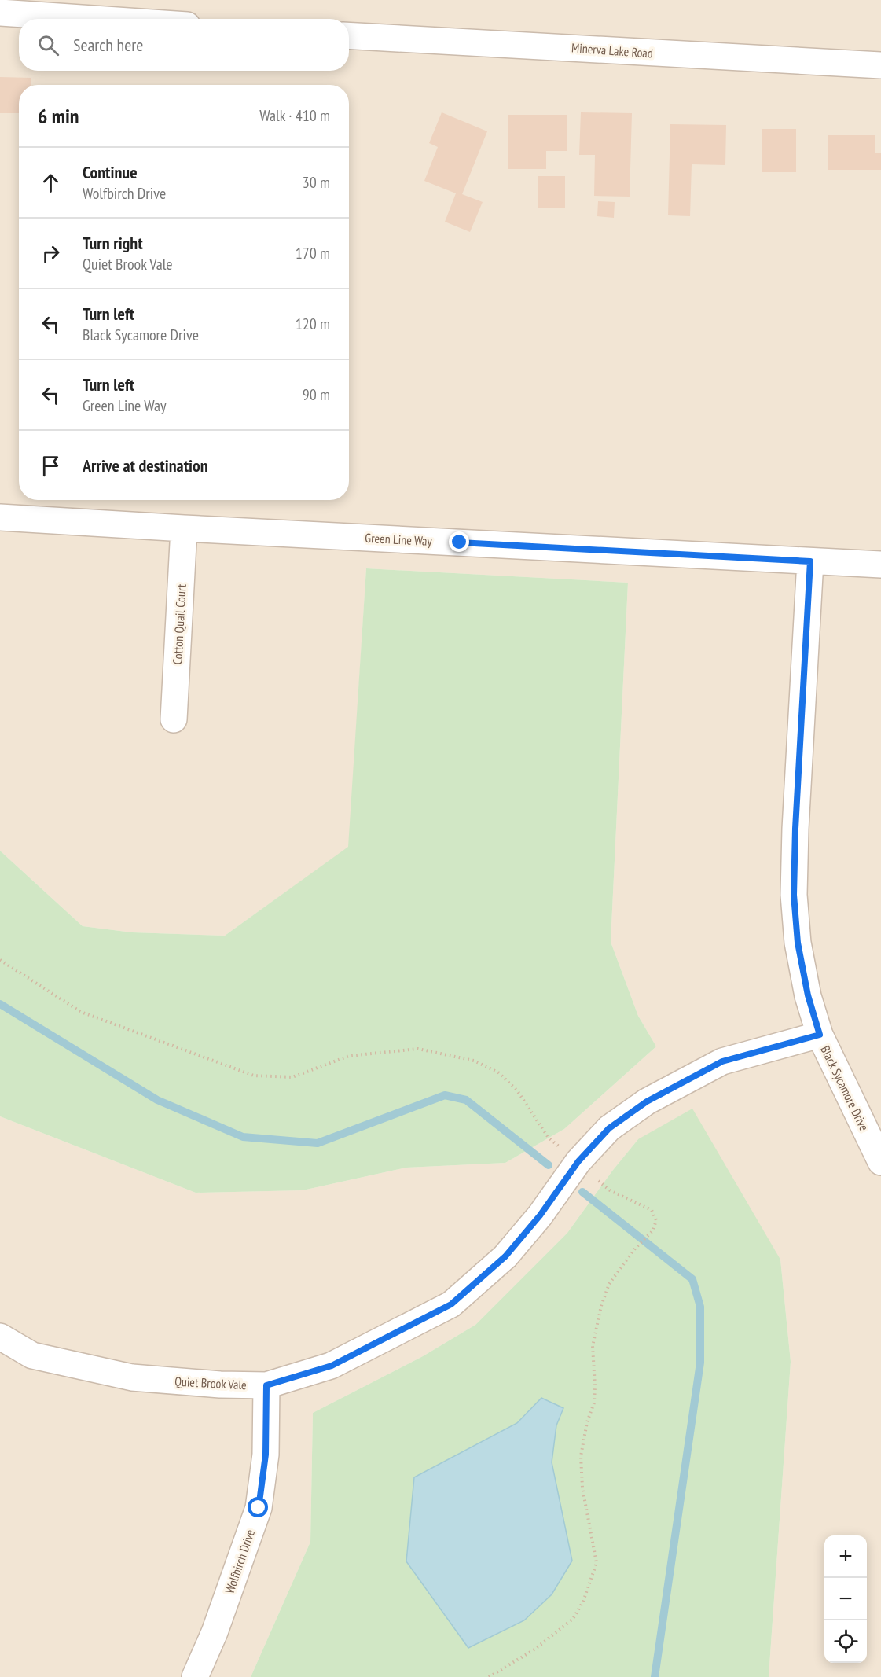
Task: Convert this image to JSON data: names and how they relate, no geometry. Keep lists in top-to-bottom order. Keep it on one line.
{"streets":{"street":["Minerva Lake Road","Green Line Way","Cotton Quail Court","Black Sycamore Drive","Quiet Brook Vale","Wolfbirch Drive"]},"crossings":[["Green Line Way","Cotton Quail Court"],["Green Line Way","Black Sycamore Drive"],["Black Sycamore Drive","Quiet Brook Vale"],["Quiet Brook Vale","Wolfbirch Drive"]],"page":{"search":"Search here","heading":["6 min","Walk · 410 m"],"list":[["Continue","Wolfbirch Drive","30 m"],["Turn right","Quiet Brook Vale","170 m"],["Turn left","Black Sycamore Drive","120 m"],["Turn left","Green Line Way","90 m"],"Arrive at destination"],"map_buttons":["+","−"]}}
